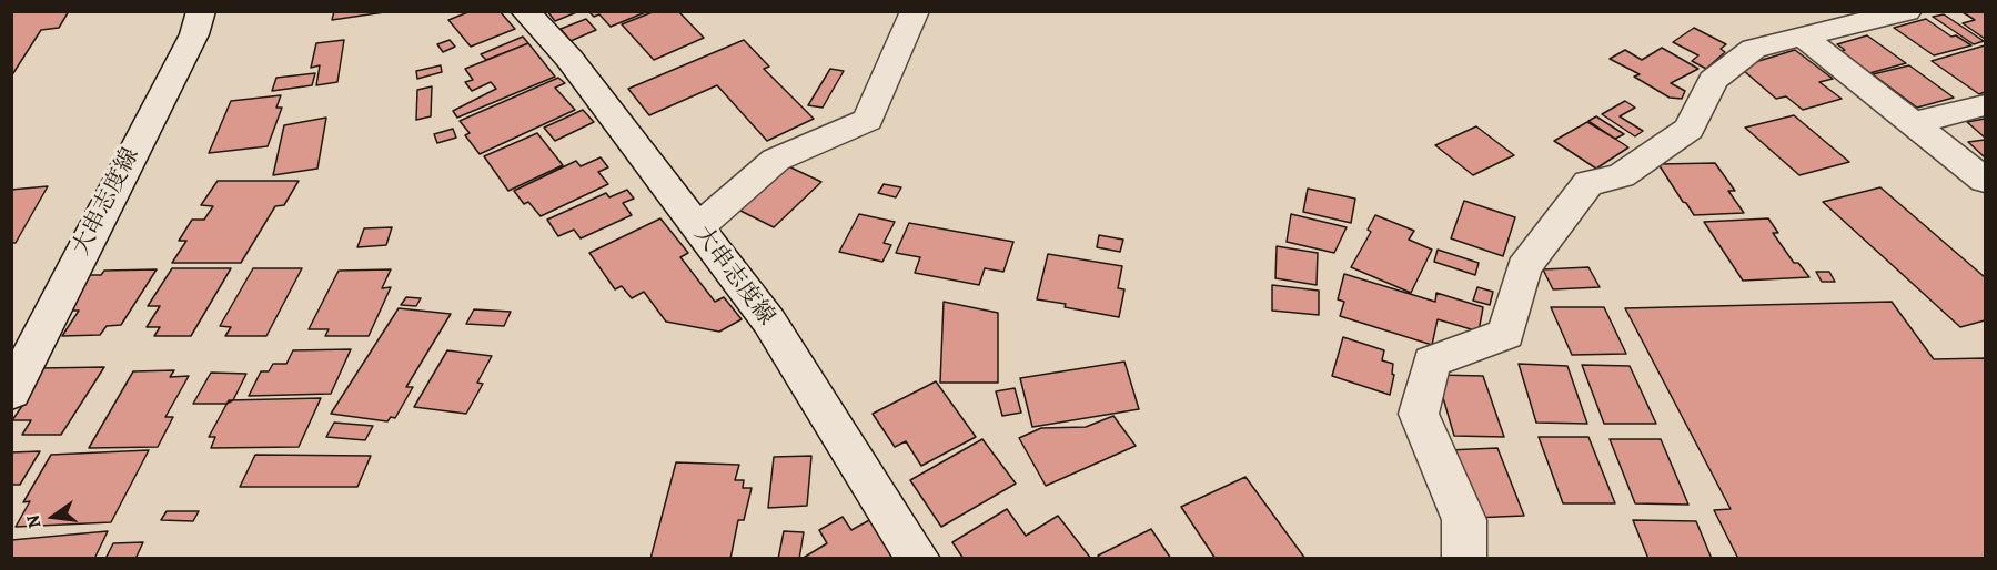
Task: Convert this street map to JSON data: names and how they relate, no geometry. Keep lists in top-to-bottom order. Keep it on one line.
{"streets":{"street":["大串志度線"]},"north":"left"}
